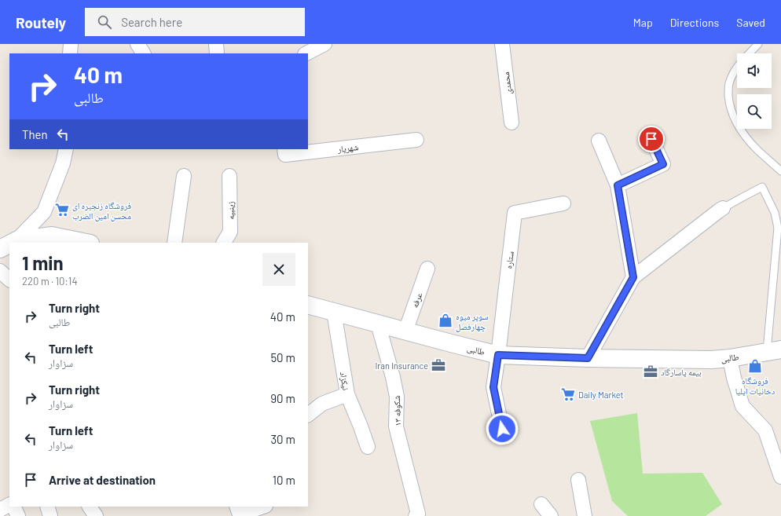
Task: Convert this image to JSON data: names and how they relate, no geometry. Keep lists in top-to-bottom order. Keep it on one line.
{"streets":{"main road":["طالبی"],"street":["محمدی","شهریار","زینبیه","ستاره","عرفه","نیکزاد","شکوفه ۱۳"]},"crossings":[["ستاره","طالبی"],["عرفه","طالبی"],["طالبی","نیکزاد"],["طالبی","شکوفه ۱۳"]],"places":{"supermarket":["فروشگاه زنجیره ای محسن امین الضرب","Daily Market"],"shop":["سوپر میوه چهارفصل","فروشگاه دخانیات ایلیا"],"office":["Iran Insurance","بیمه پاسارگاد"]},"page":{"header":"Routely","search":"Search here","nav":["Map","Directions","Saved"],"turn":["40 m","طالبی"],"then":"Then","heading":["1 min","220 m · 10:14"],"list":[{"name":"Turn right","note":"طالبی","value":"40 m"},{"name":"Turn left","note":"سزاوار","value":"50 m"},{"name":"Turn right","note":"سزاوار","value":"90 m"},{"name":"Turn left","note":"سزاوار","value":"30 m"},{"name":"Arrive at destination","value":"10 m"}]}}
